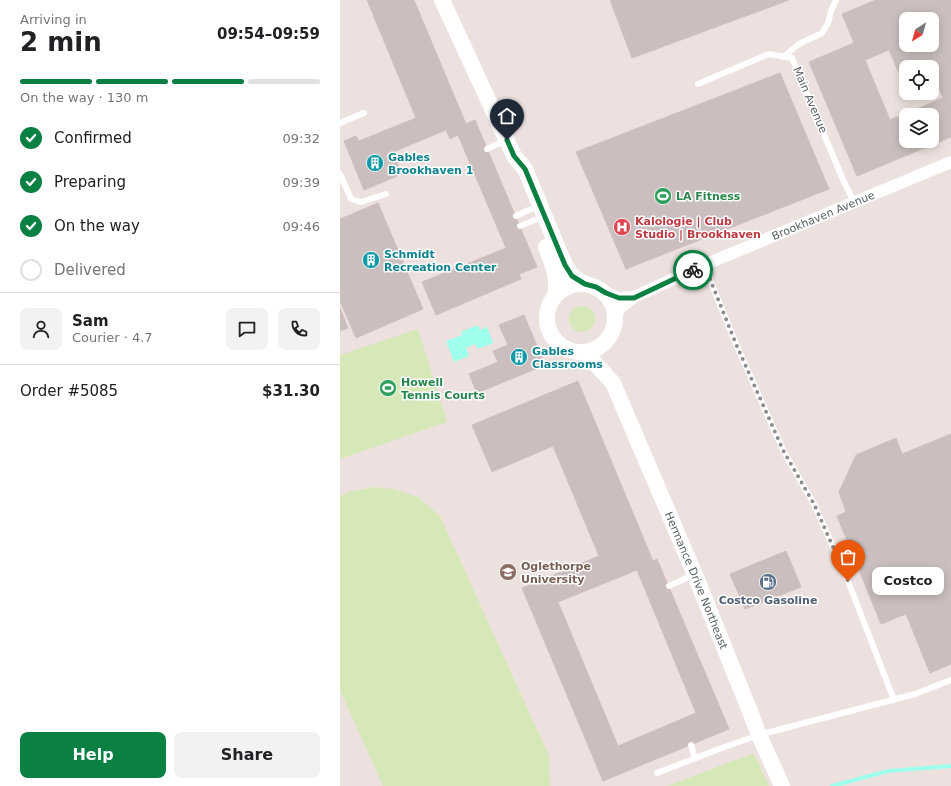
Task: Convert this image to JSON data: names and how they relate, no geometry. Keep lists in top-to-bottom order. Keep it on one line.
{"streets":{"street":["Brookhaven Avenue","Hermance Drive Northeast"],"lane":["Main Avenue"]},"crossings":[["Main Avenue","Brookhaven Avenue"],["Brookhaven Avenue","Hermance Drive Northeast"]],"places":{"building":["Gables Brookhaven 1","Schmidt Recreation Center","Gables Classrooms"],"sports":["LA Fitness","Howell Tennis Courts"],"hospital":["Kalologie | Club Studio | Brookhaven"],"school or university":["Oglethorpe University"],"other":["Costco"],"fuel station":["Costco Gasoline"]},"north":"bottom left","page":{"heading":["2 min","Arriving in","09:54–09:59"],"panel":["Sam","Courier · 4.7","Order #5085","$31.30"],"bar":"On the way · 130 m","list":[["Confirmed","09:32"],["Preparing","09:39"],["On the way","09:46"],"Delivered"],"bubble":"Costco","buttons":["Help","Share"]}}
